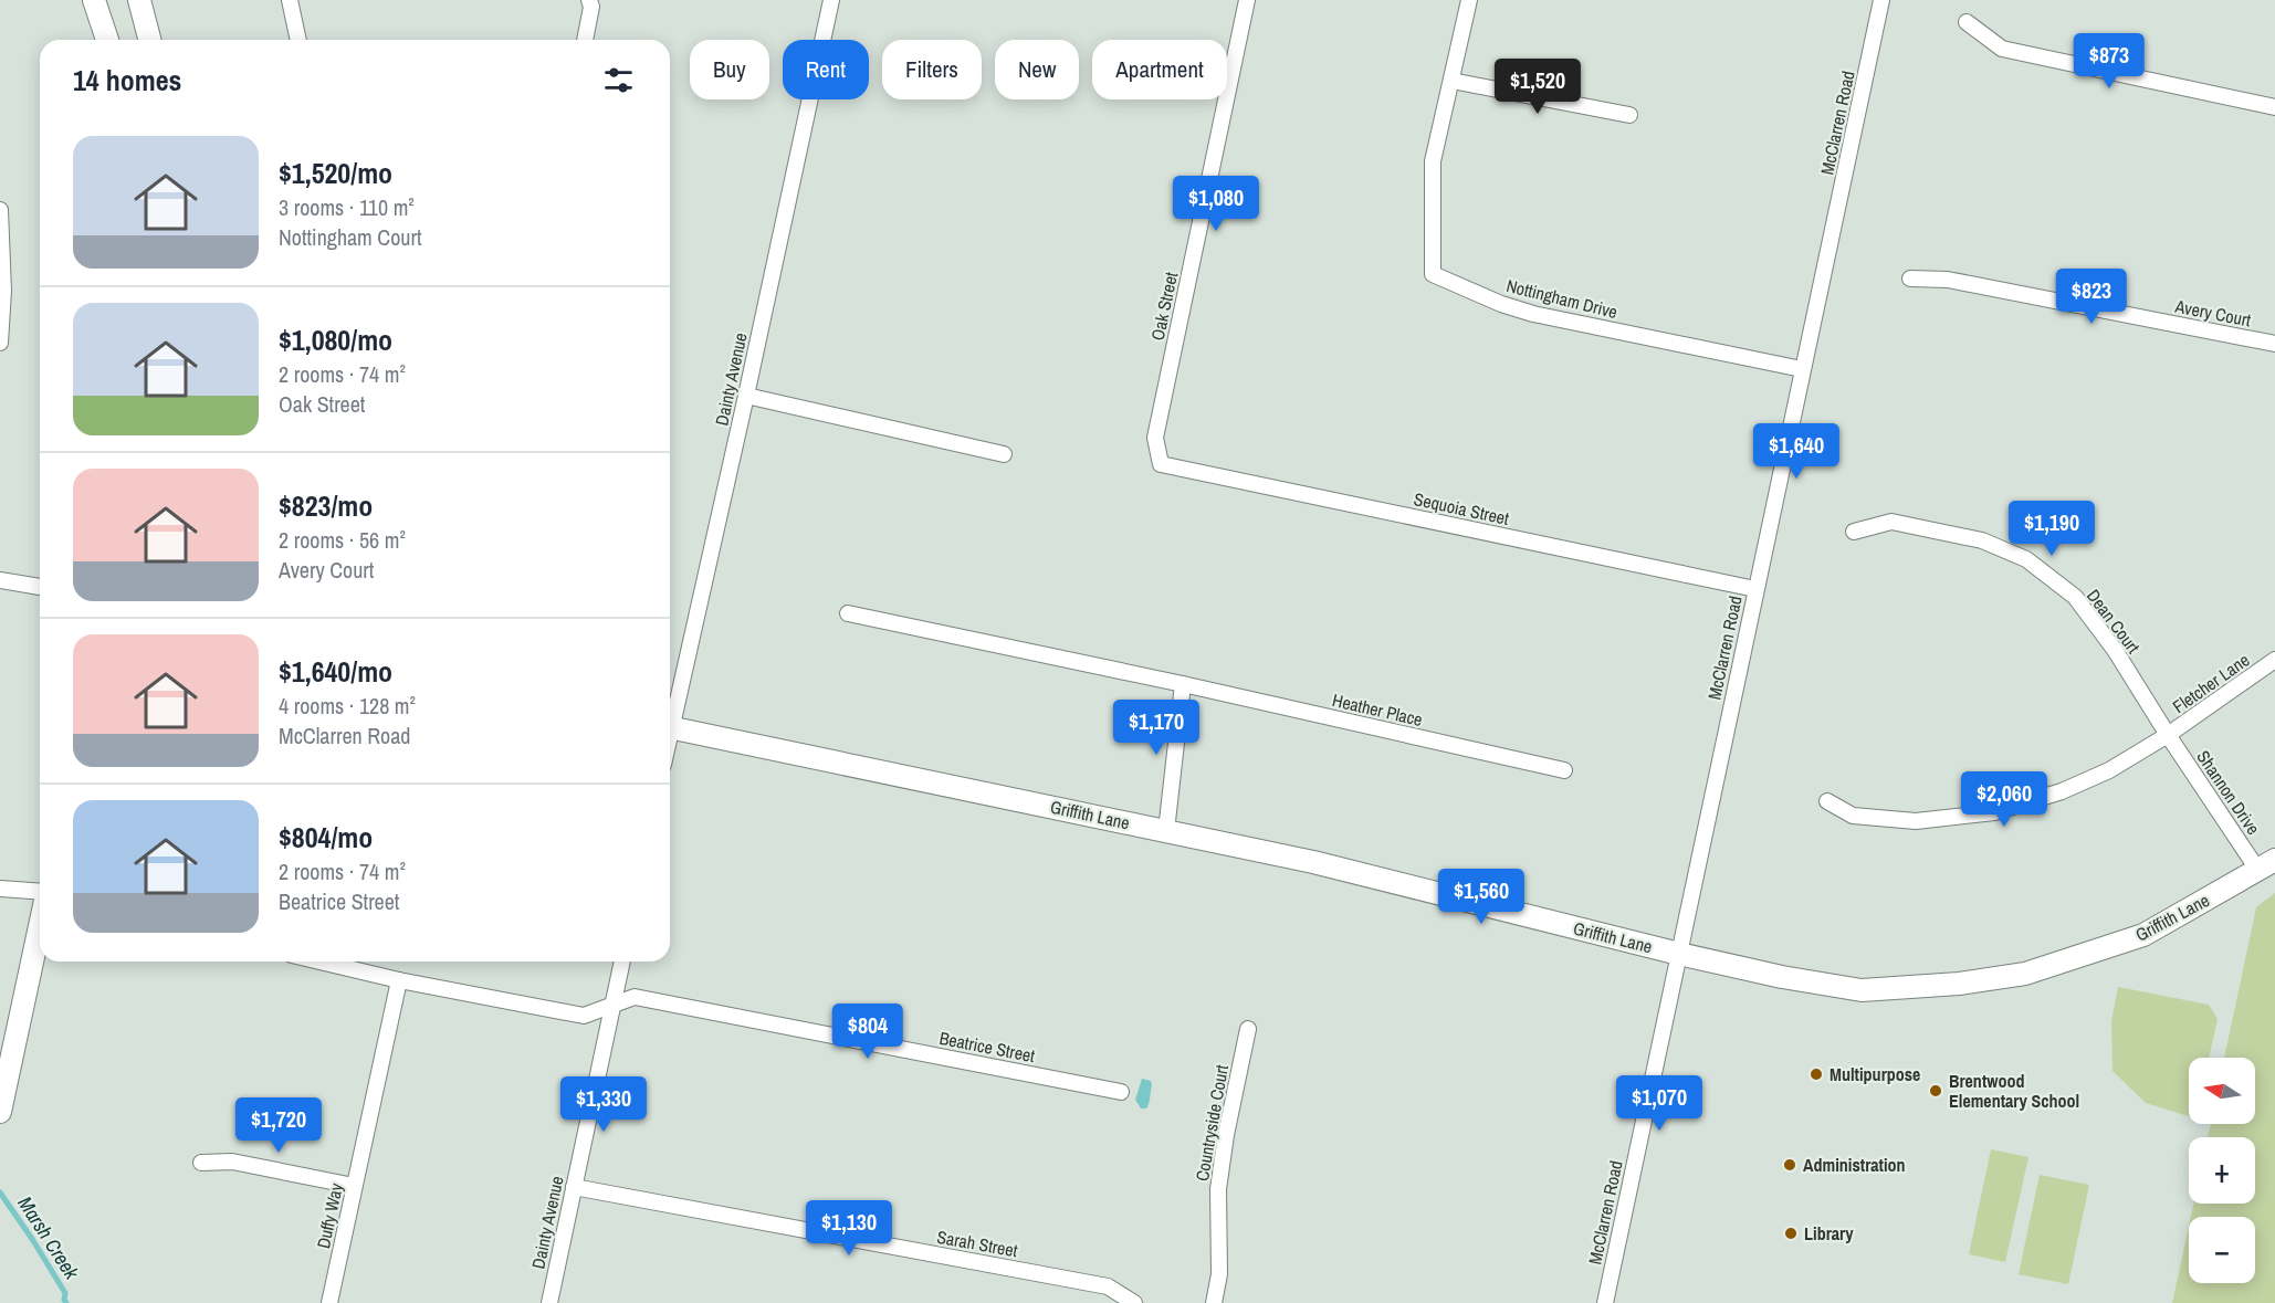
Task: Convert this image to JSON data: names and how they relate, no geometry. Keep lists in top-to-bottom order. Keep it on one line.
{"streets":{"street":["McClarren Road","Nottingham Drive","Oak Street","Avery Court","Dainty Avenue","Sequoia Street","Dean Court","Fletcher Lane","Heather Place","Shannon Drive","Griffith Lane","Beatrice Street","Countryside Court","Duffy Way","Sarah Street"]},"crossings":[["McClarren Road","Nottingham Drive"],["McClarren Road","Sequoia Street"],["McClarren Road","Griffith Lane"],["Oak Street","Sequoia Street"],["Dainty Avenue","Beatrice Street"],["Dainty Avenue","Sarah Street"],["Dean Court","Fletcher Lane"],["Dean Court","Shannon Drive"],["Fletcher Lane","Shannon Drive"],["Shannon Drive","Griffith Lane"],["Beatrice Street","Duffy Way"]],"water":["Marsh Creek"],"places":["Multipurpose","Brentwood Elementary School","Administration","Library"],"north":"left","page":{"price":["$873","$1,520","$1,080","$823","$1,640","$1,190","$1,170","$2,060","$1,560","$804","$1,070","$1,330","$1,720","$1,130"],"chip":["Buy","Rent","Filters","New","Apartment"],"heading":"14 homes","list":[{"name":"$1,520/mo","note":"3 rooms · 110 m² · Nottingham Court"},{"name":"$1,080/mo","note":"2 rooms · 74 m² · Oak Street"},{"name":"$823/mo","note":"2 rooms · 56 m² · Avery Court"},{"name":"$1,640/mo","note":"4 rooms · 128 m² · McClarren Road"},{"name":"$804/mo","note":"2 rooms · 74 m² · Beatrice Street"}],"map_buttons":["+","−"]}}
